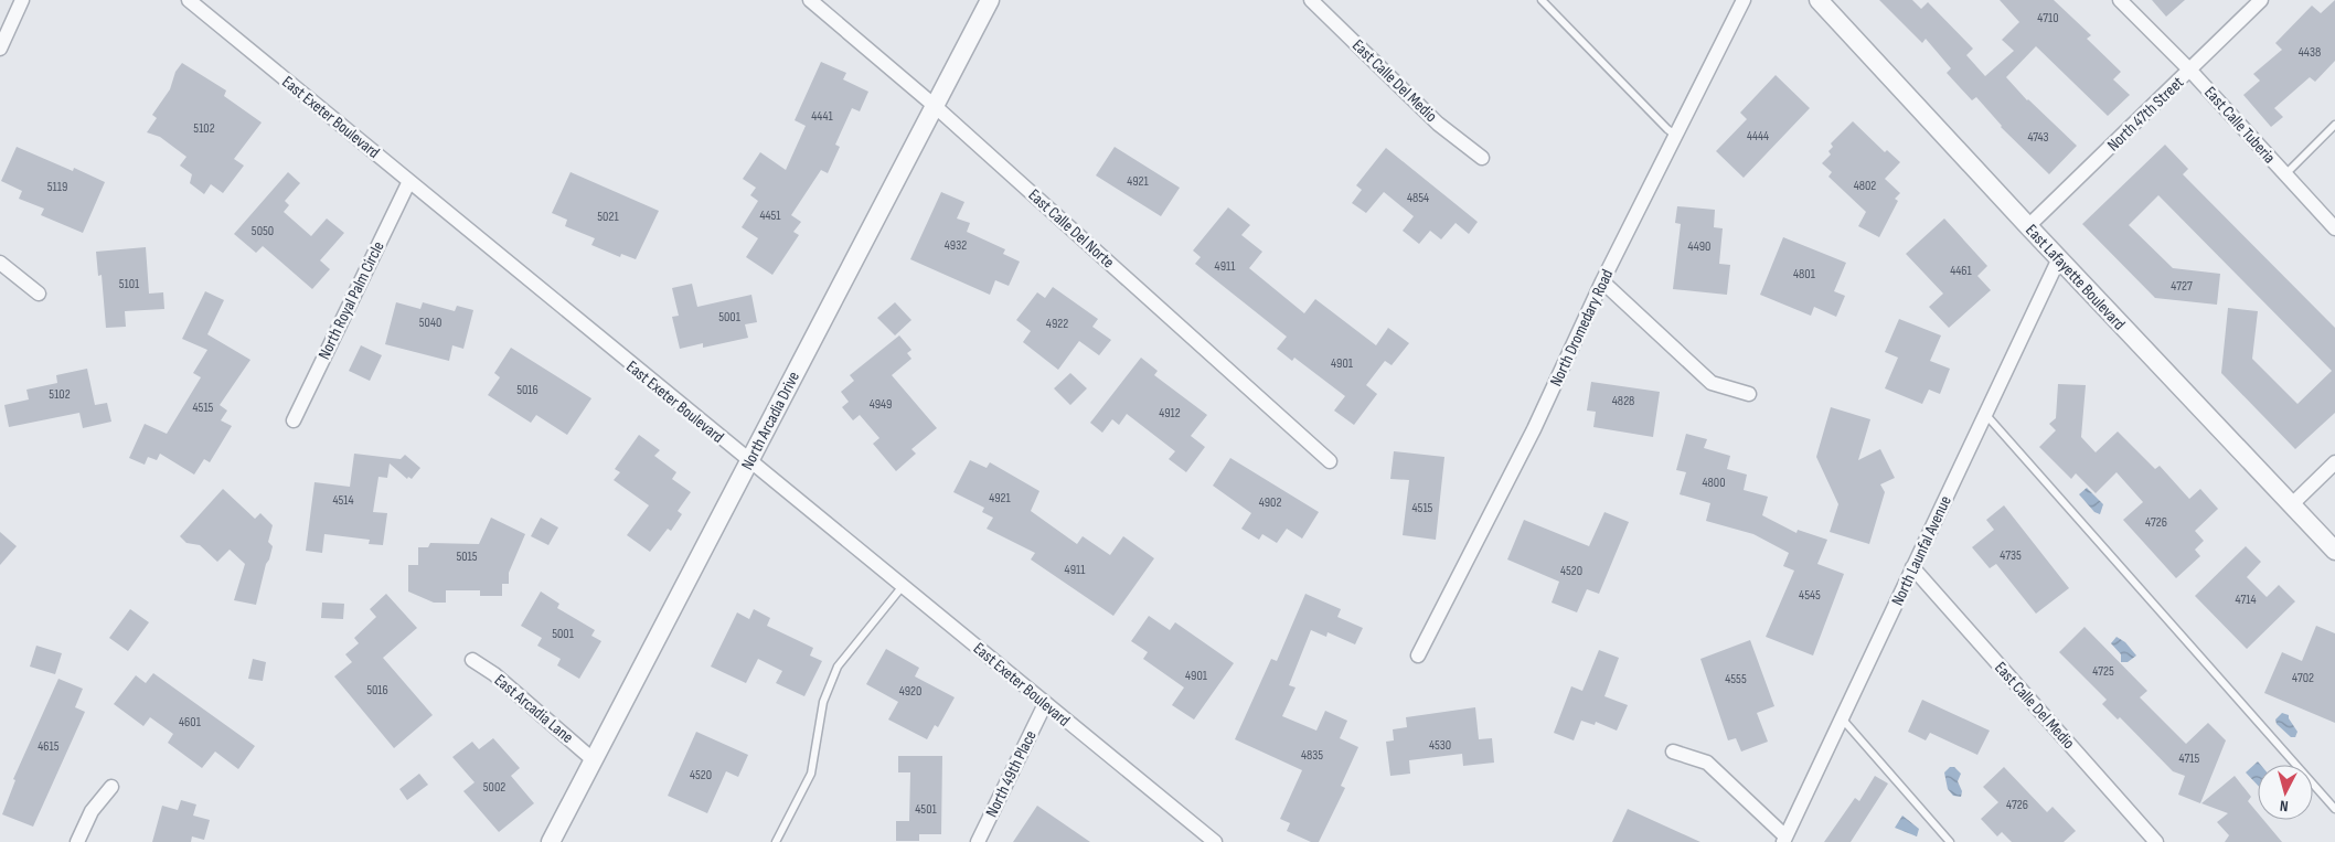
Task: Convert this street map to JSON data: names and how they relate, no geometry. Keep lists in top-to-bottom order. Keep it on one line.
{"streets":{"street":["East Calle Del Medio","North 47th Street","East Exeter Boulevard","East Calle Tuberia","East Calle Del Norte","East Lafayette Boulevard","North Royal Palm Circle","North Dromedary Road","North Arcadia Drive","North Launfal Avenue","East Arcadia Lane","North 49th Place"]},"crossings":[["East Calle Del Medio","North Launfal Avenue"],["North 47th Street","East Calle Tuberia"],["North 47th Street","East Lafayette Boulevard"],["East Exeter Boulevard","North Royal Palm Circle"],["East Exeter Boulevard","North Arcadia Drive"],["East Exeter Boulevard","North 49th Place"],["East Calle Del Norte","North Arcadia Drive"],["East Lafayette Boulevard","North Launfal Avenue"],["North Arcadia Drive","East Arcadia Lane"]],"house_numbers":["4710","4438","4441","5102","4444","4743","4921","4802","5119","4854","4451","5021","5050","4932","4490","4911","4461","4801","5101","4727","5001","5040","4922","4901","5016","5102","4828","4949","4515","4912","4800","4921","4514","4902","4515","4726","4735","5015","4911","4520","4545","4714","5001","4725","4901","4702","4555","5016","4920","4601","4530","4615","4835","4715","4520","5002","4726","4501"],"north":"bottom"}
